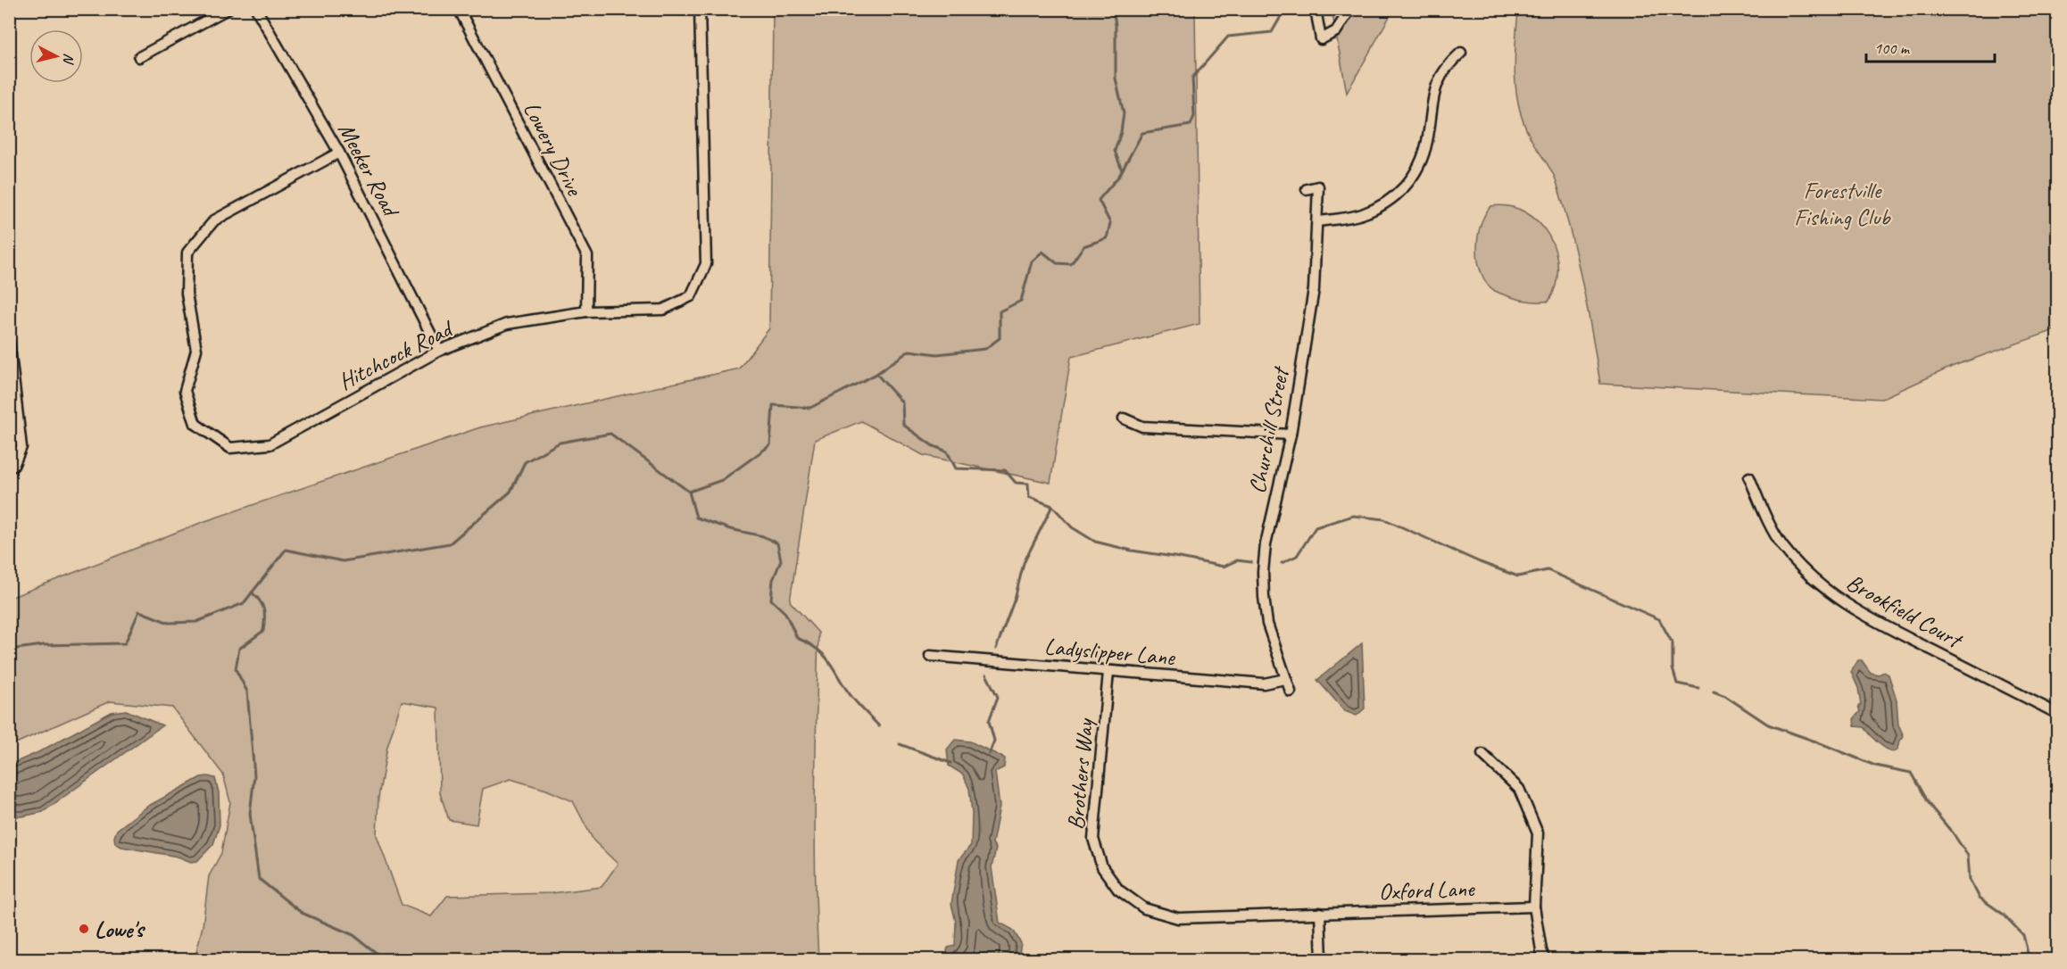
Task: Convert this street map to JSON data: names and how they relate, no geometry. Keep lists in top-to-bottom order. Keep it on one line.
{"streets":{"street":["Lowery Drive","Meeker Road","Hitchcock Road","Churchill Street","Brookfield Court","Ladyslipper Lane","Brothers Way","Oxford Lane"]},"crossings":[["Lowery Drive","Hitchcock Road"],["Meeker Road","Hitchcock Road"],["Churchill Street","Ladyslipper Lane"],["Ladyslipper Lane","Brothers Way"],["Brothers Way","Oxford Lane"]],"parks":["Forestville Fishing Club"],"places":["Lowe's"],"scale_bar":"100 m","north":"right"}
